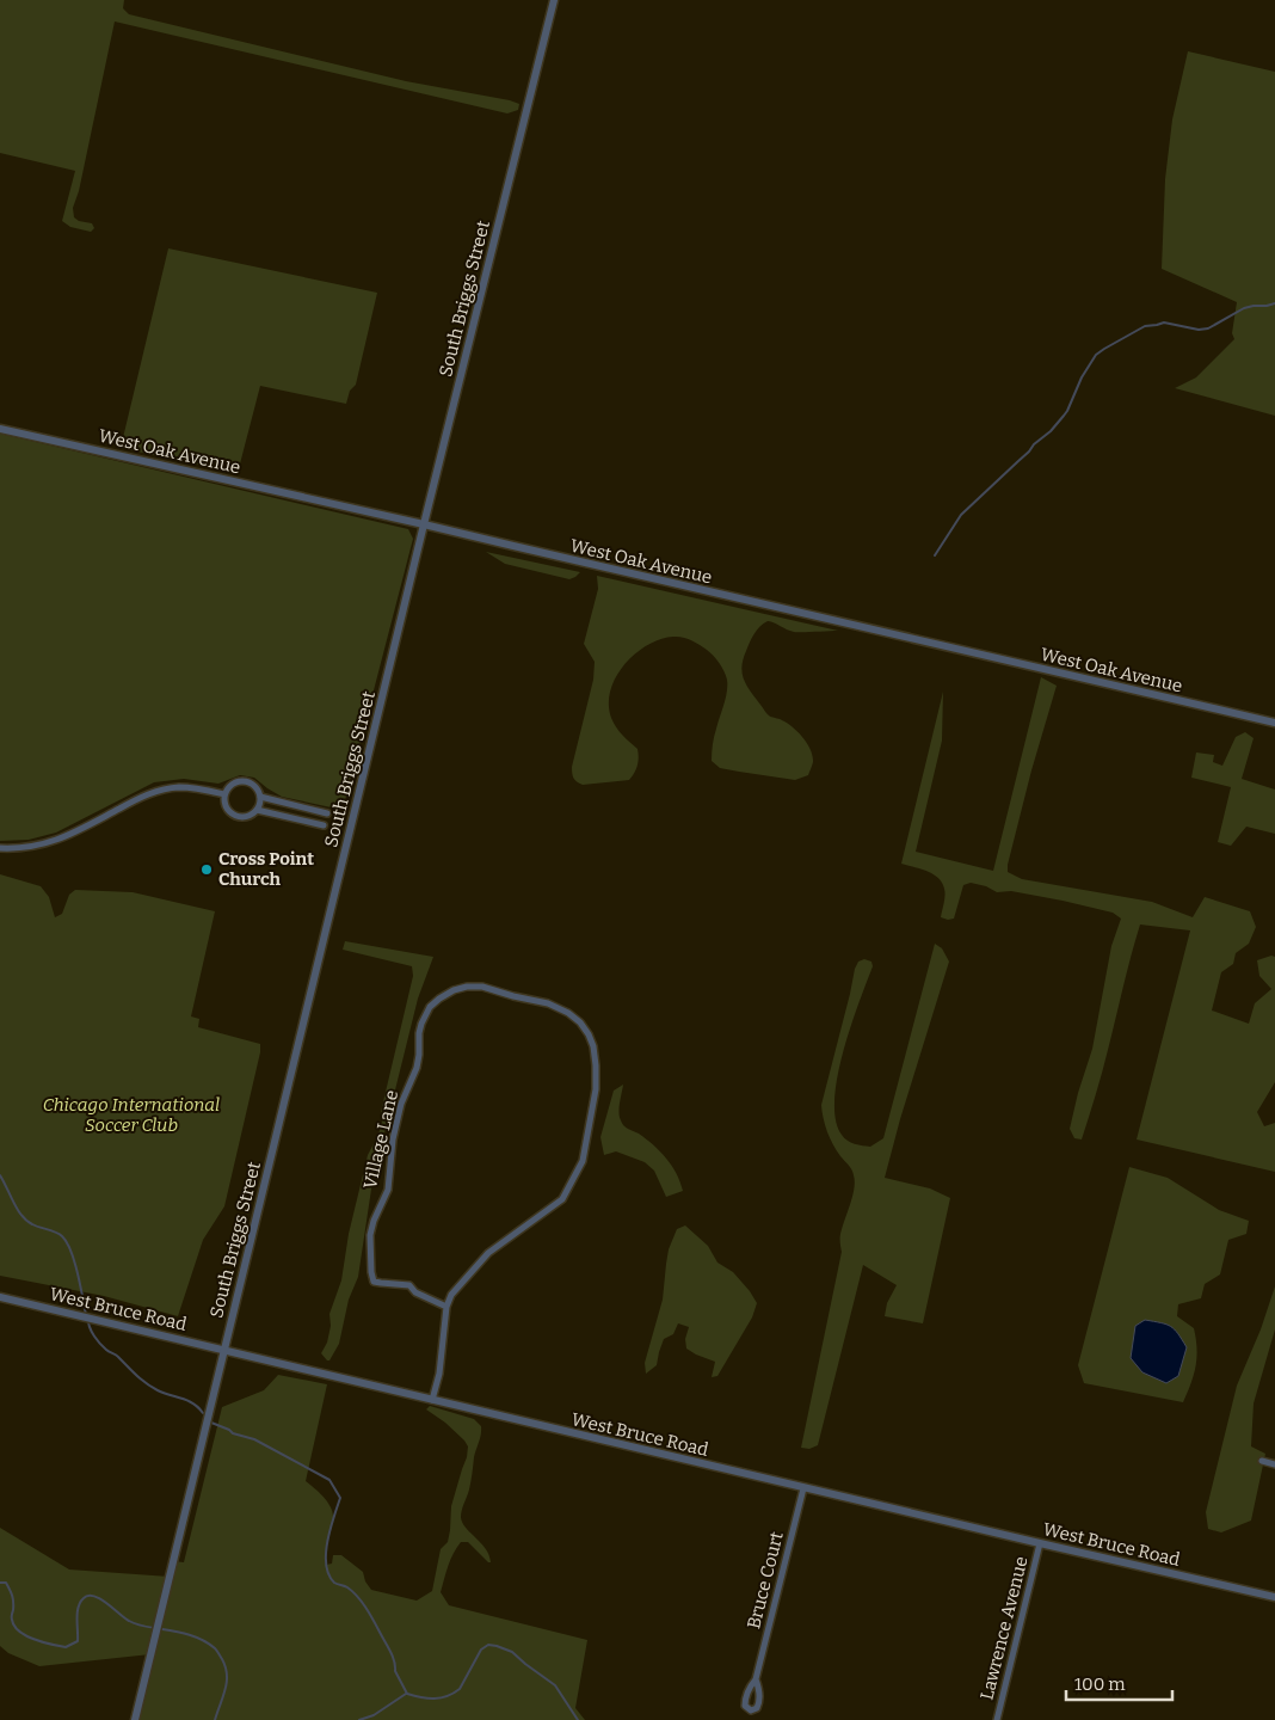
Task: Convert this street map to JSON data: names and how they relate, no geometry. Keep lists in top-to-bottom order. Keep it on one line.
{"streets":{"street":["South Briggs Street","West Oak Avenue","Village Lane","West Bruce Road","Bruce Court","Lawrence Avenue"]},"crossings":[["South Briggs Street","West Oak Avenue"],["South Briggs Street","West Bruce Road"],["Village Lane","West Bruce Road"],["West Bruce Road","Bruce Court"],["West Bruce Road","Lawrence Avenue"]],"parks":["Chicago International Soccer Club"],"places":["Cross Point Church"],"scale_bar":"100 m"}
